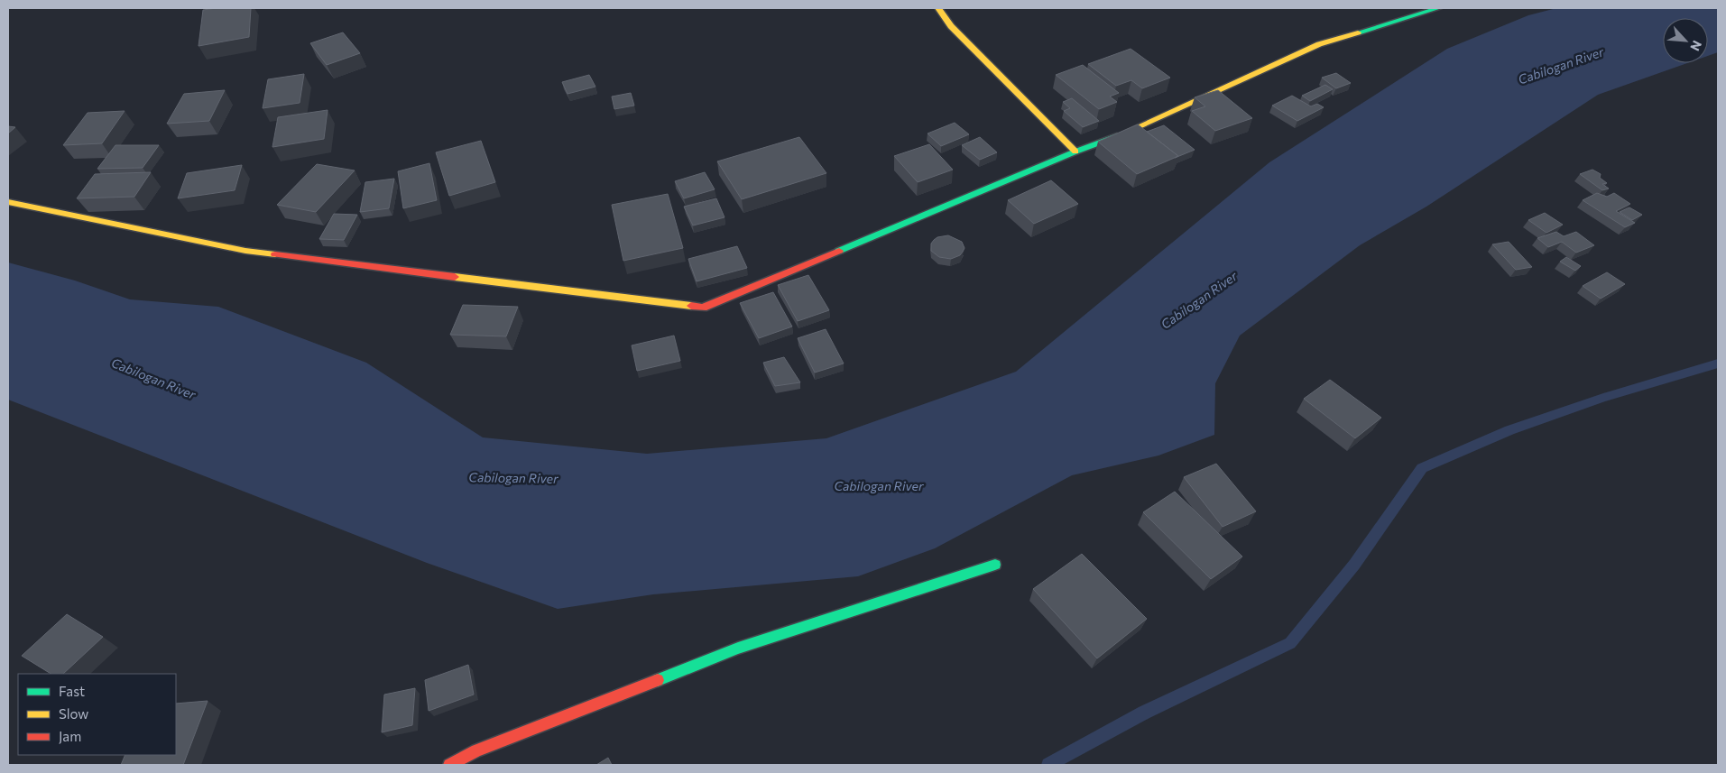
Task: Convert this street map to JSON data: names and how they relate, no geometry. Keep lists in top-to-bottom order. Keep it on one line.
{"water":["Cabilogan River"],"legend":["Fast","Slow","Jam"],"north":"bottom right"}
